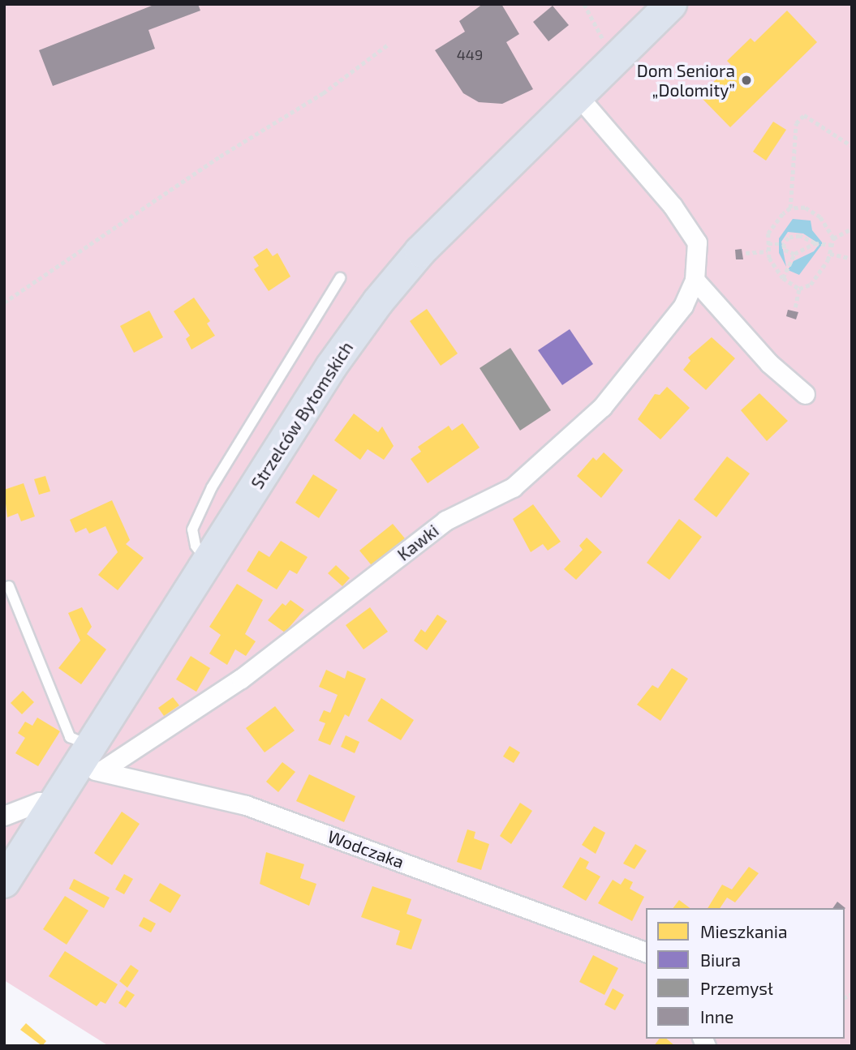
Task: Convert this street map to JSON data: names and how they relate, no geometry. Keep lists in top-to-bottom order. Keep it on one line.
{"streets":{"highway":["Strzelców Bytomskich"],"street":["Kawki","Wodczaka"]},"crossings":[["Strzelców Bytomskich","Kawki"],["Strzelców Bytomskich","Wodczaka"],["Kawki","Wodczaka"]],"places":["Dom Seniora „Dolomity”"],"house_numbers":["449"],"legend":["Mieszkania","Biura","Przemysł","Inne"]}
